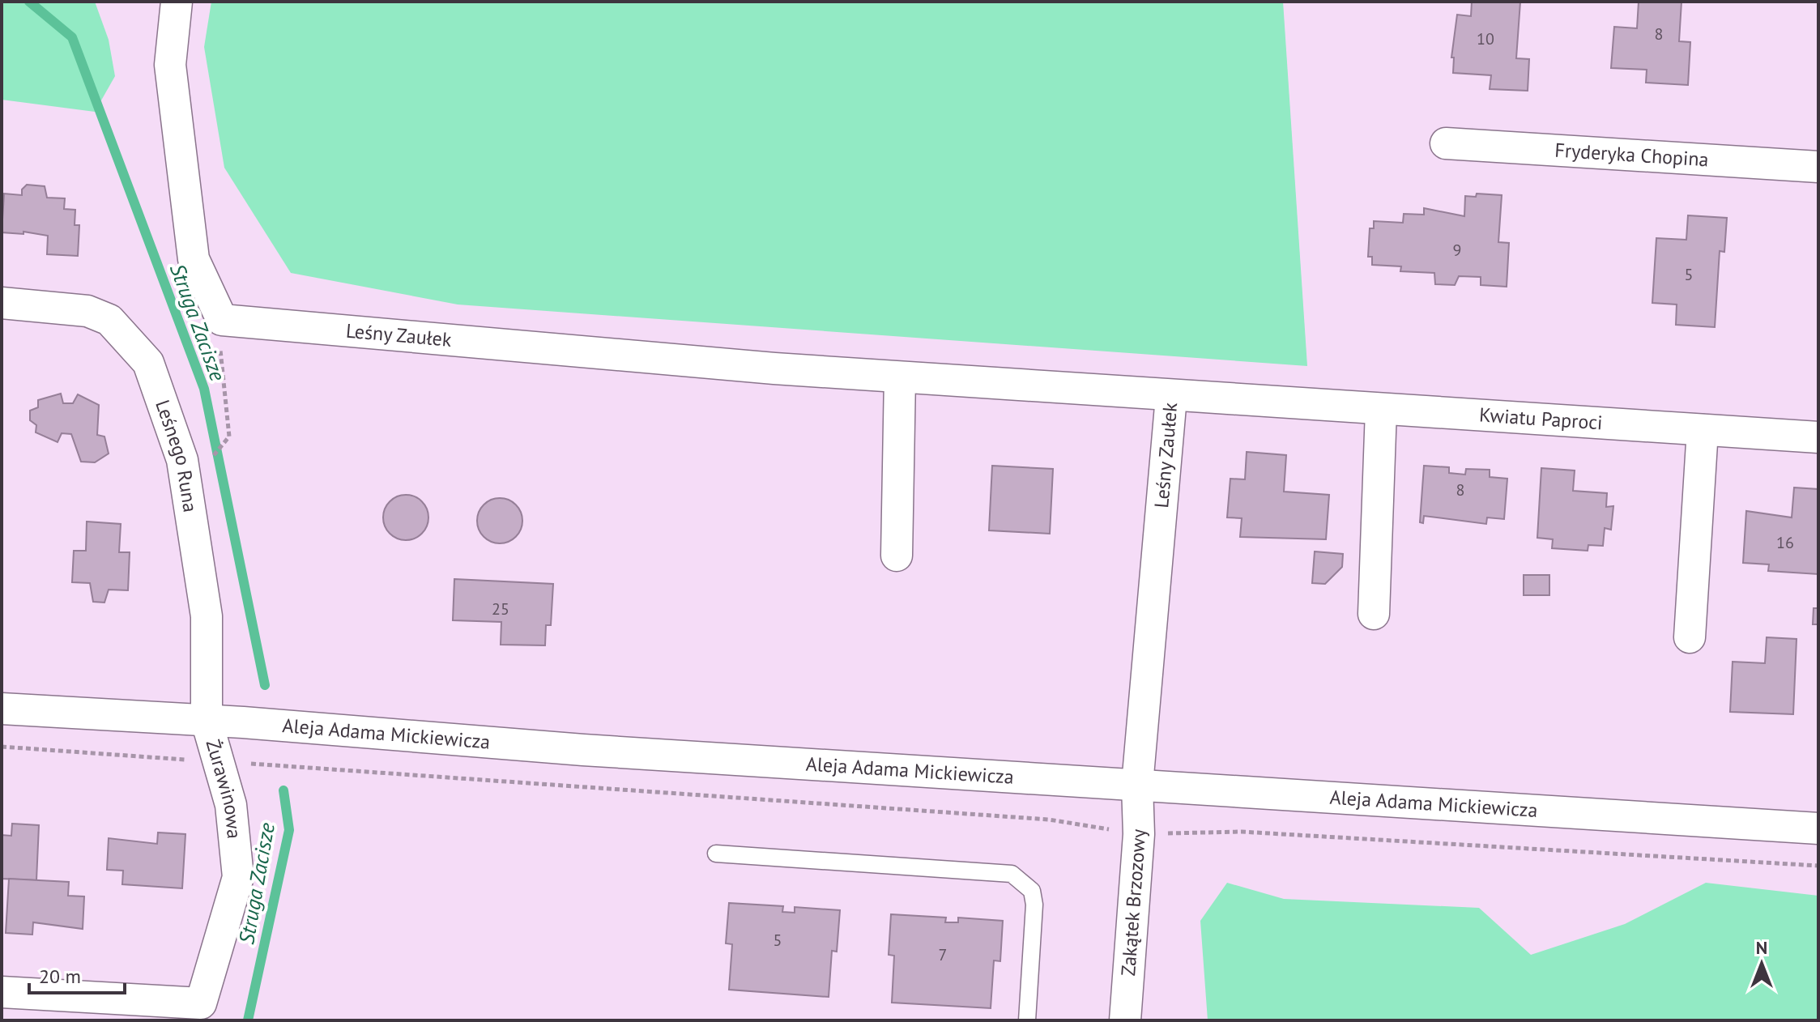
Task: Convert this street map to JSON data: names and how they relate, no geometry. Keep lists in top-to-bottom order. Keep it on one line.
{"streets":{"street":["Fryderyka Chopina","Leśny Zaułek","Kwiatu Paproci","Leśnego Runa","Aleja Adama Mickiewicza","Żurawinowa","Zakątek Brzozowy"]},"crossings":[["Leśny Zaułek","Kwiatu Paproci"],["Leśny Zaułek","Aleja Adama Mickiewicza"],["Leśny Zaułek","Zakątek Brzozowy"],["Leśnego Runa","Aleja Adama Mickiewicza"],["Leśnego Runa","Żurawinowa"],["Aleja Adama Mickiewicza","Żurawinowa"],["Aleja Adama Mickiewicza","Zakątek Brzozowy"]],"water":["Struga Zacisze"],"house_numbers":["8","10","9","5","8","16","25","5","7"],"scale_bar":"20 m","north":"top"}
